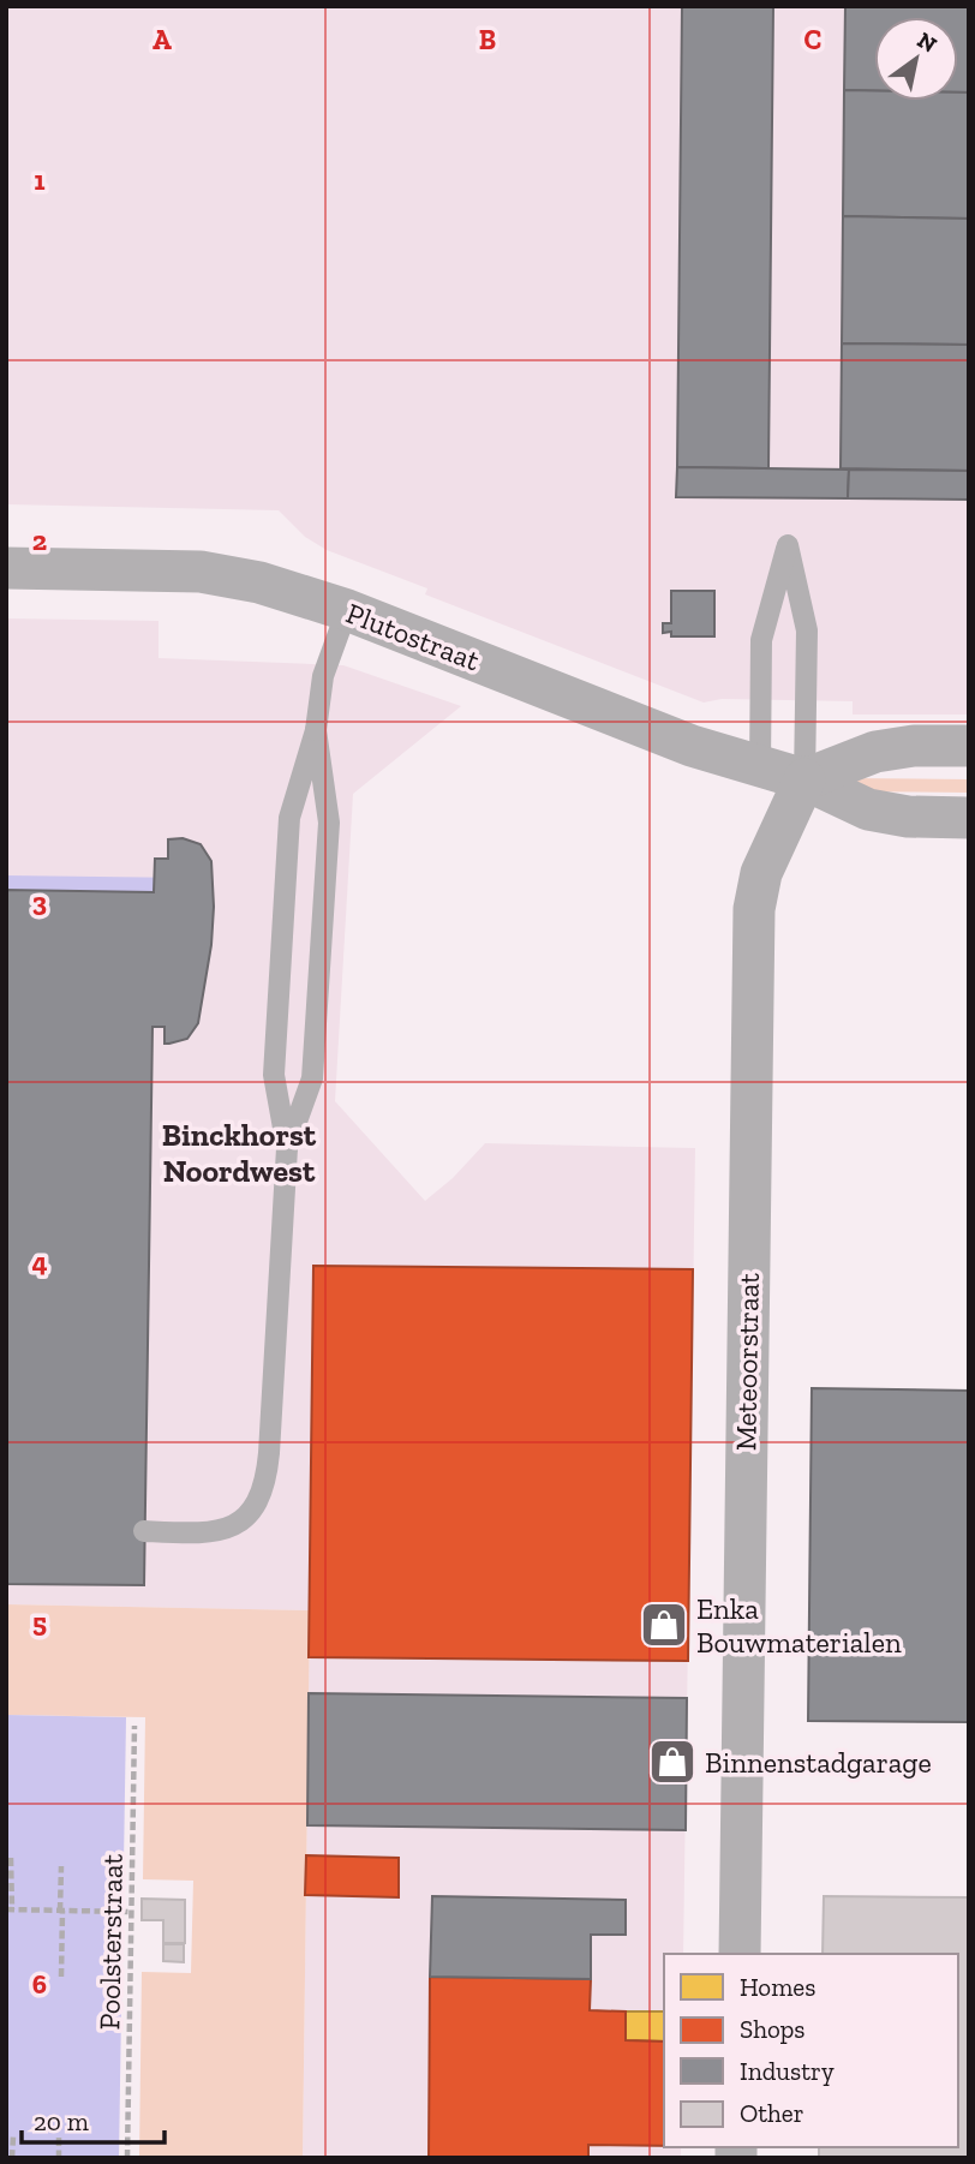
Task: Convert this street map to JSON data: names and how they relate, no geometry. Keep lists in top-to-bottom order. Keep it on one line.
{"streets":{"street":["Plutostraat","Meteoorstraat"],"path":["Poolsterstraat"]},"crossings":[["Plutostraat","Meteoorstraat"]],"districts":["Binckhorst Noordwest"],"places":{"shop":["Enka Bouwmaterialen","Binnenstadgarage"]},"legend":["Homes","Shops","Industry","Other"],"scale_bar":"20 m","north":"top right","grid":{"columns":["A","B","C"],"rows":["1","2","3","4","5","6"]}}
